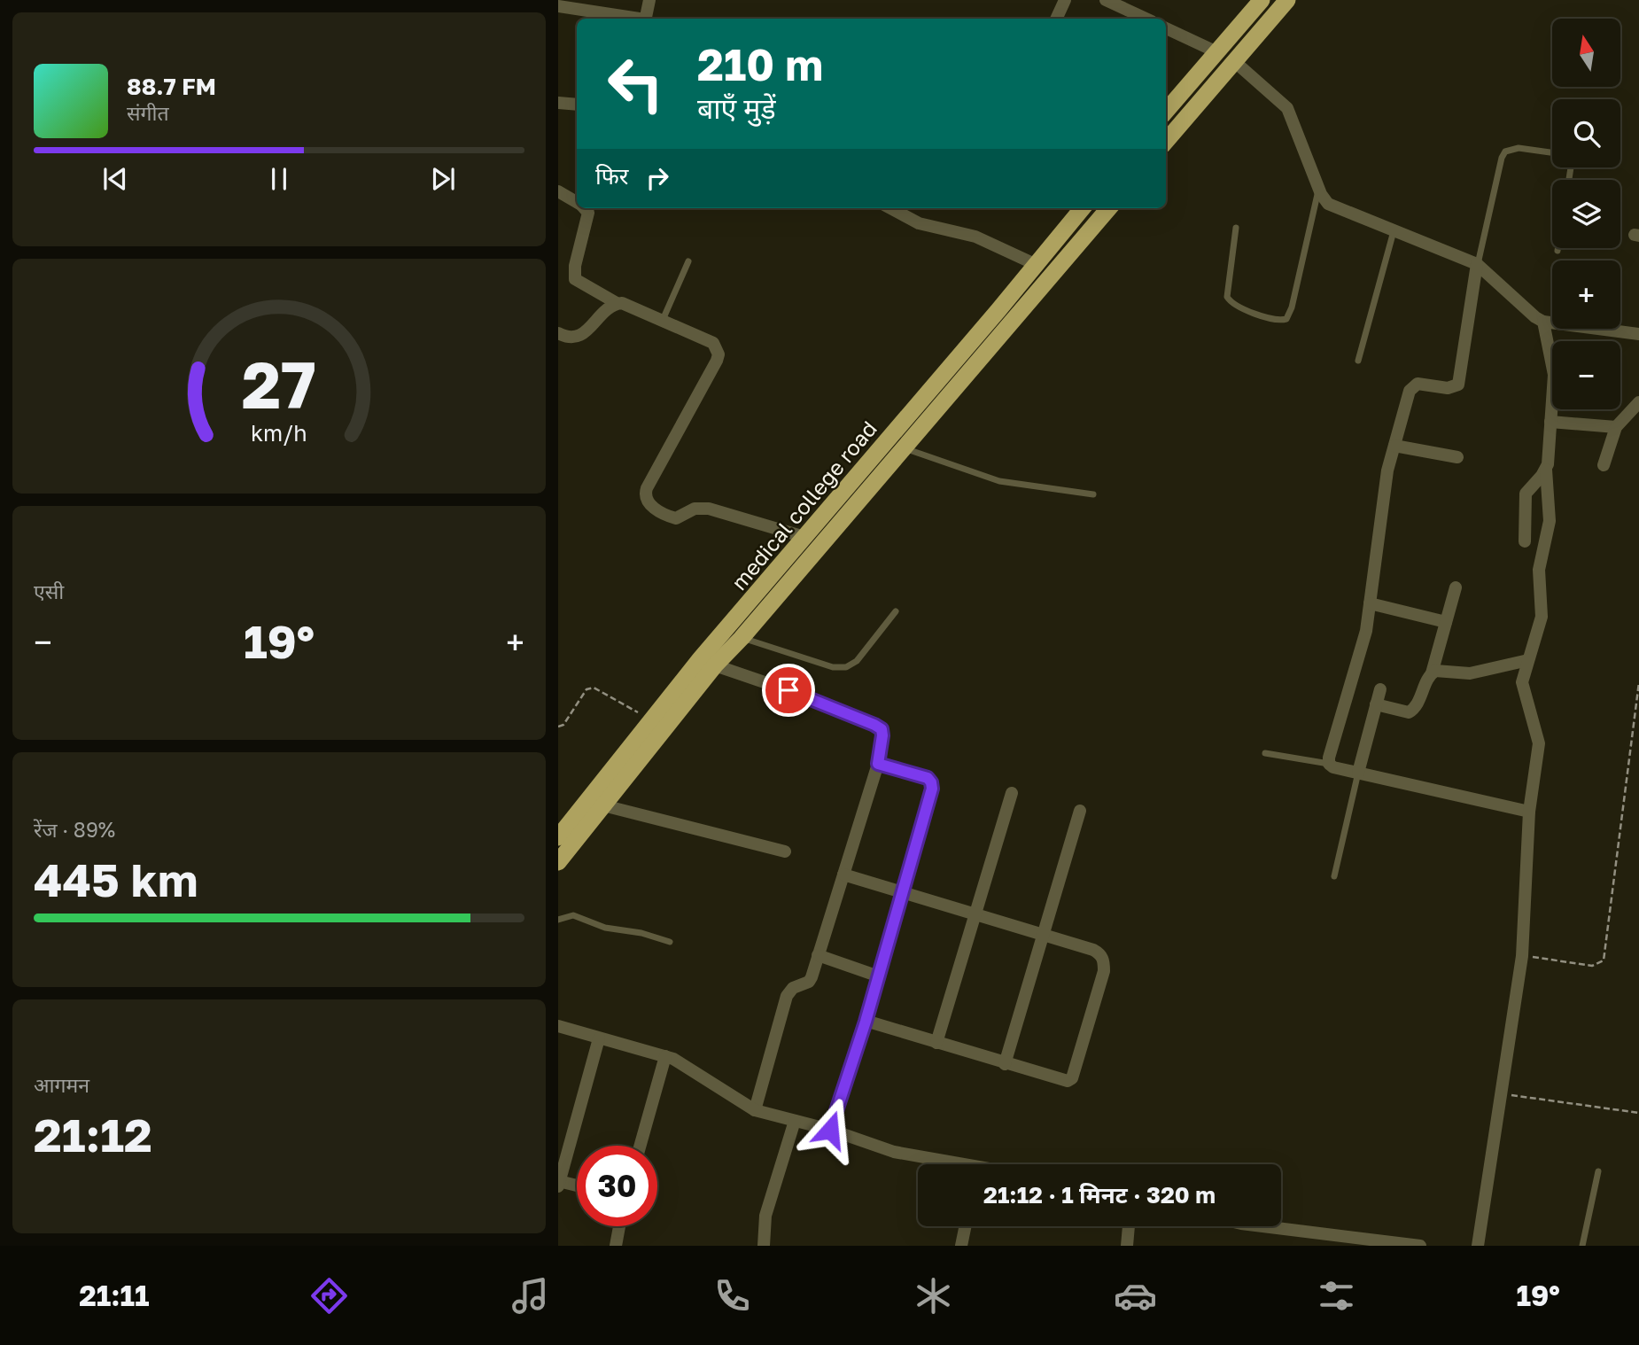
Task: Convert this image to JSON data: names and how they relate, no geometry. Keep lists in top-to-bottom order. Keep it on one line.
{"streets":{"highway":["medical college road"]},"north":"top","page":{"map_buttons":["+","−"],"turn":["210 m","बाएँ मुड़ें"],"song":["88.7 FM","संगीत"],"then":"फिर","tile":["एसी",["रेंज · 89%","445 km"],["आगमन","21:12"]],"heat":["−","19°","+"],"limit":"30","trip":"21:12 · 1 मिनट · 320 m","tabs":["21:11","19°"],"gauge":["27","km/h"]}}
